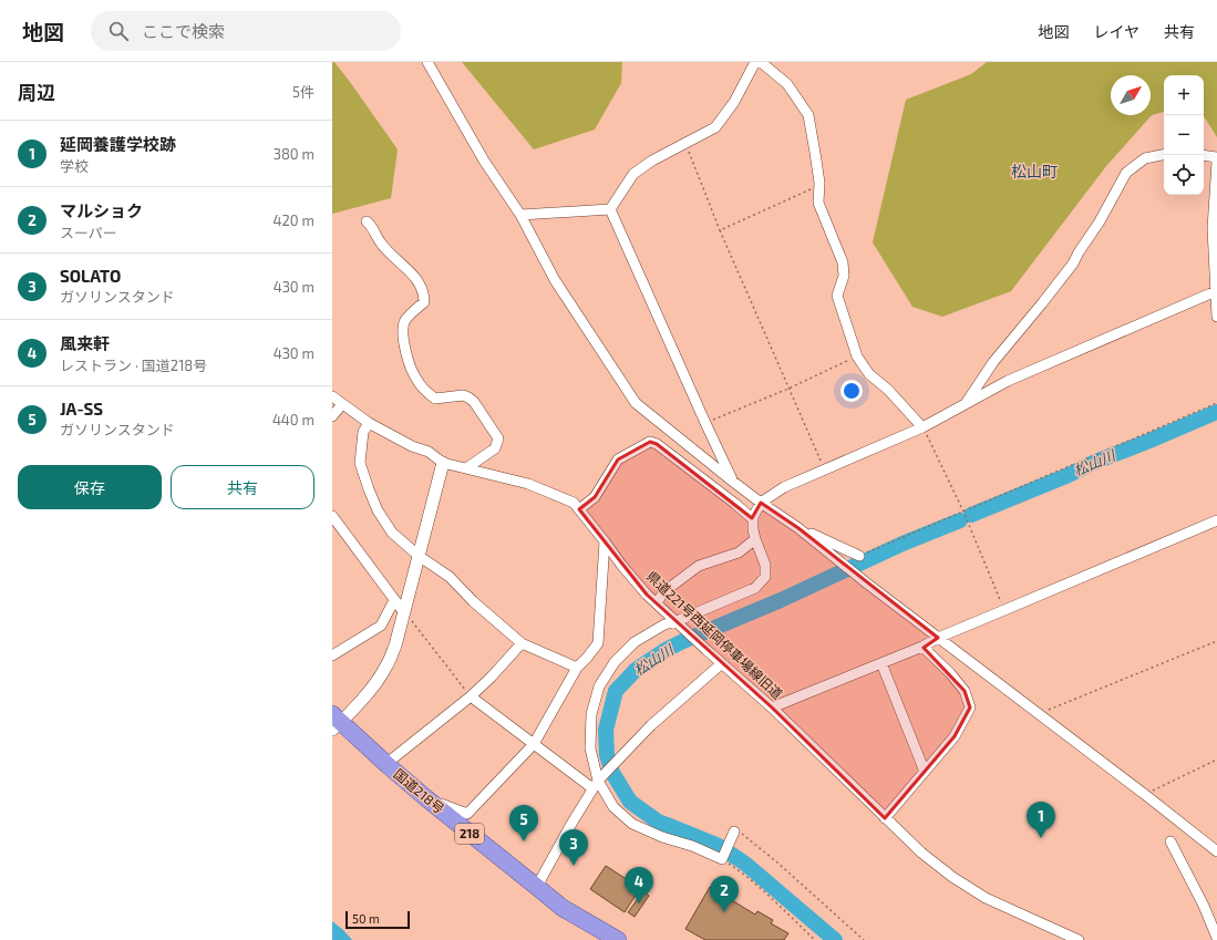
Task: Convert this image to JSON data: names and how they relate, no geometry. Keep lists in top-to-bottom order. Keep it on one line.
{"streets":{"highway":["国道218号","218"],"street":["県道221号西延岡停車場線旧道"]},"districts":["松山町"],"water":["松山川"],"scale_bar":"50 m","north":"top right","page":{"header":"地図","search":"ここで検索","nav":["地図","レイヤ","共有"],"heading":["周辺","5件"],"map_buttons":["+","−"],"list":[{"mark":"1","name":"延岡養護学校跡","note":"学校","value":"380 m"},{"mark":"2","name":"マルショク","note":"スーパー","value":"420 m"},{"mark":"3","name":"SOLATO","note":"ガソリンスタンド","value":"430 m"},{"mark":"4","name":"風来軒","note":"レストラン · 国道218号","value":"430 m"},{"mark":"5","name":"JA-SS","note":"ガソリンスタンド","value":"440 m"}],"buttons":["保存","共有"],"pins":["1","5","3","4","2"],"scale":"50 m"}}
